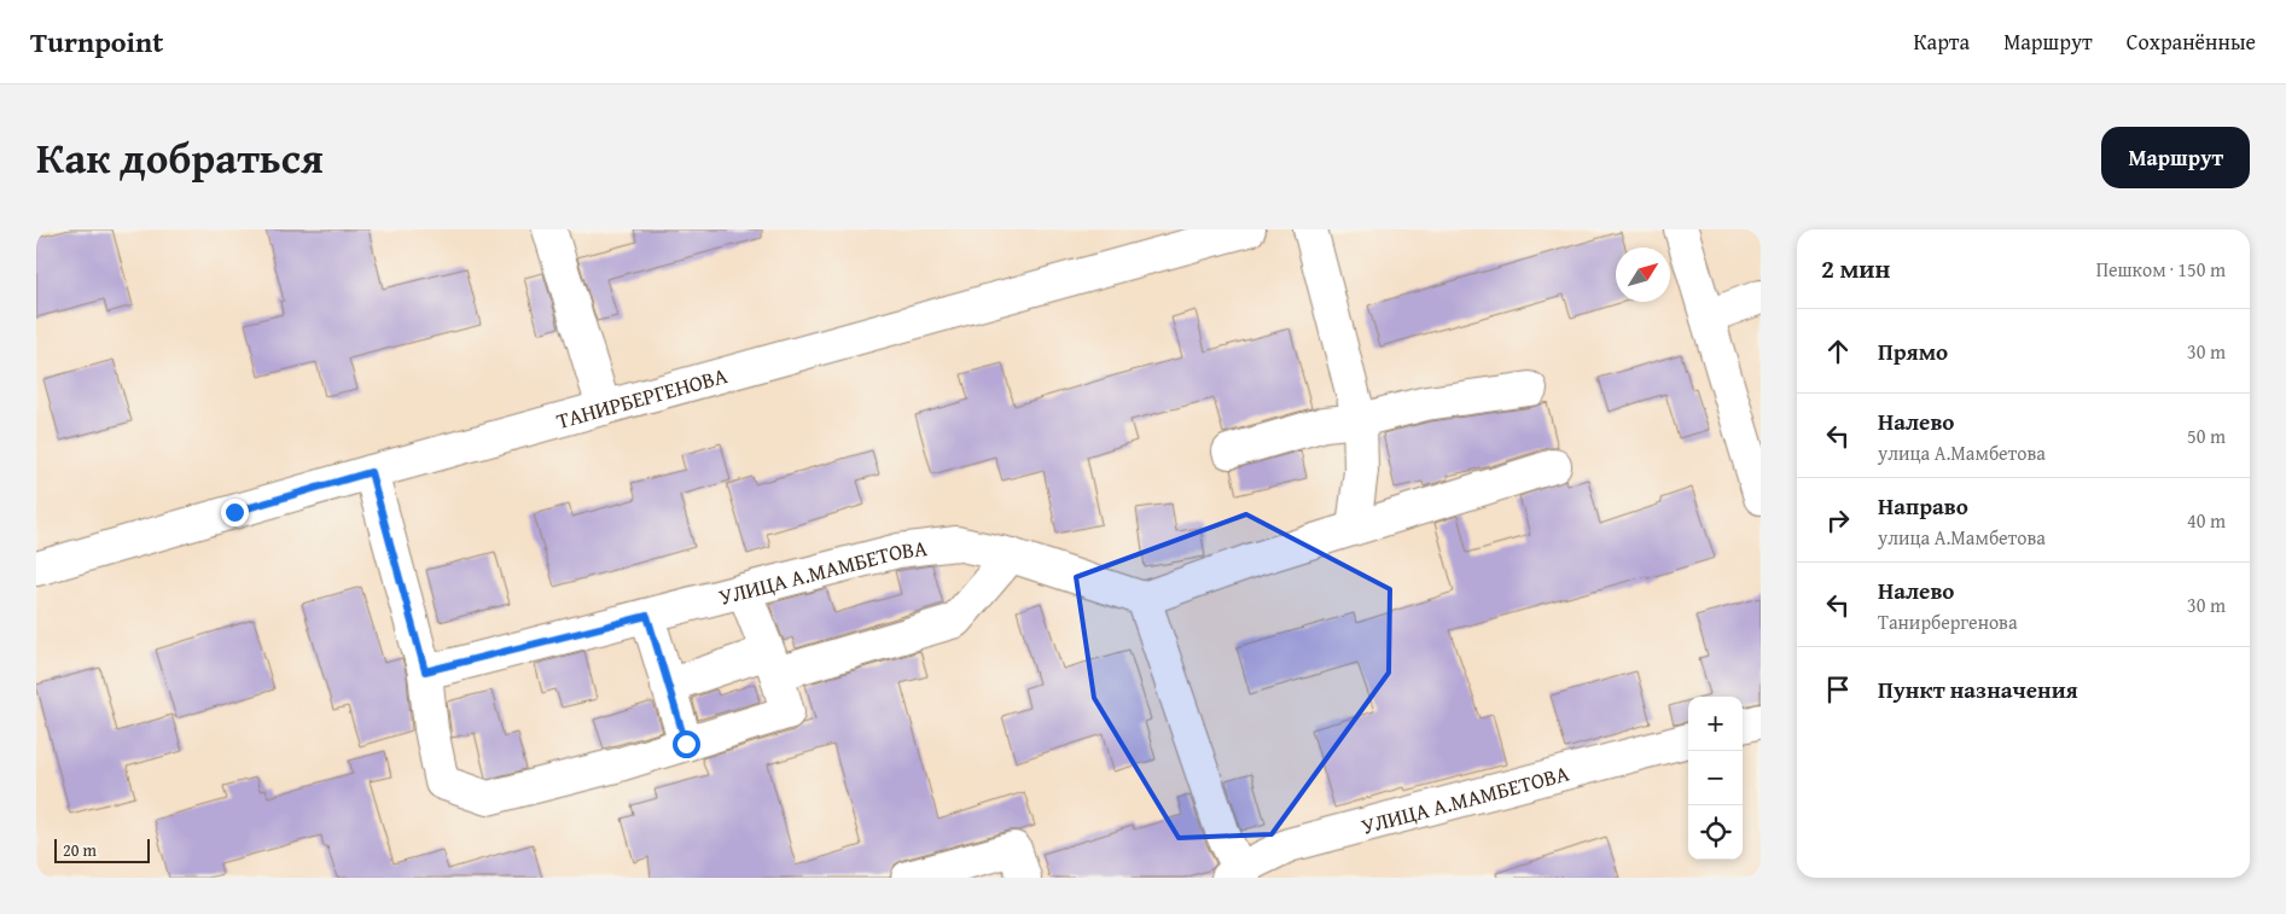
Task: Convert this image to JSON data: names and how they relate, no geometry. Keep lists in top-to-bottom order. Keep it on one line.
{"streets":{"street":["ТАНИРБЕРГЕНОВА","УЛИЦА А.МАМБЕТОВА"]},"scale_bar":"20 m","north":"top right","page":{"header":"Turnpoint","nav":["Карта","Маршрут","Сохранённые"],"title":"Как добраться","buttons":"Маршрут","heading":["2 мин","Пешком · 150 m"],"list":[["Прямо","30 m"],["Налево","улица А.Мамбетова","50 m"],["Направо","улица А.Мамбетова","40 m"],["Налево","Танирбергенова","30 m"],"Пункт назначения"],"map_buttons":["+","−"],"scale":"20 m"}}
